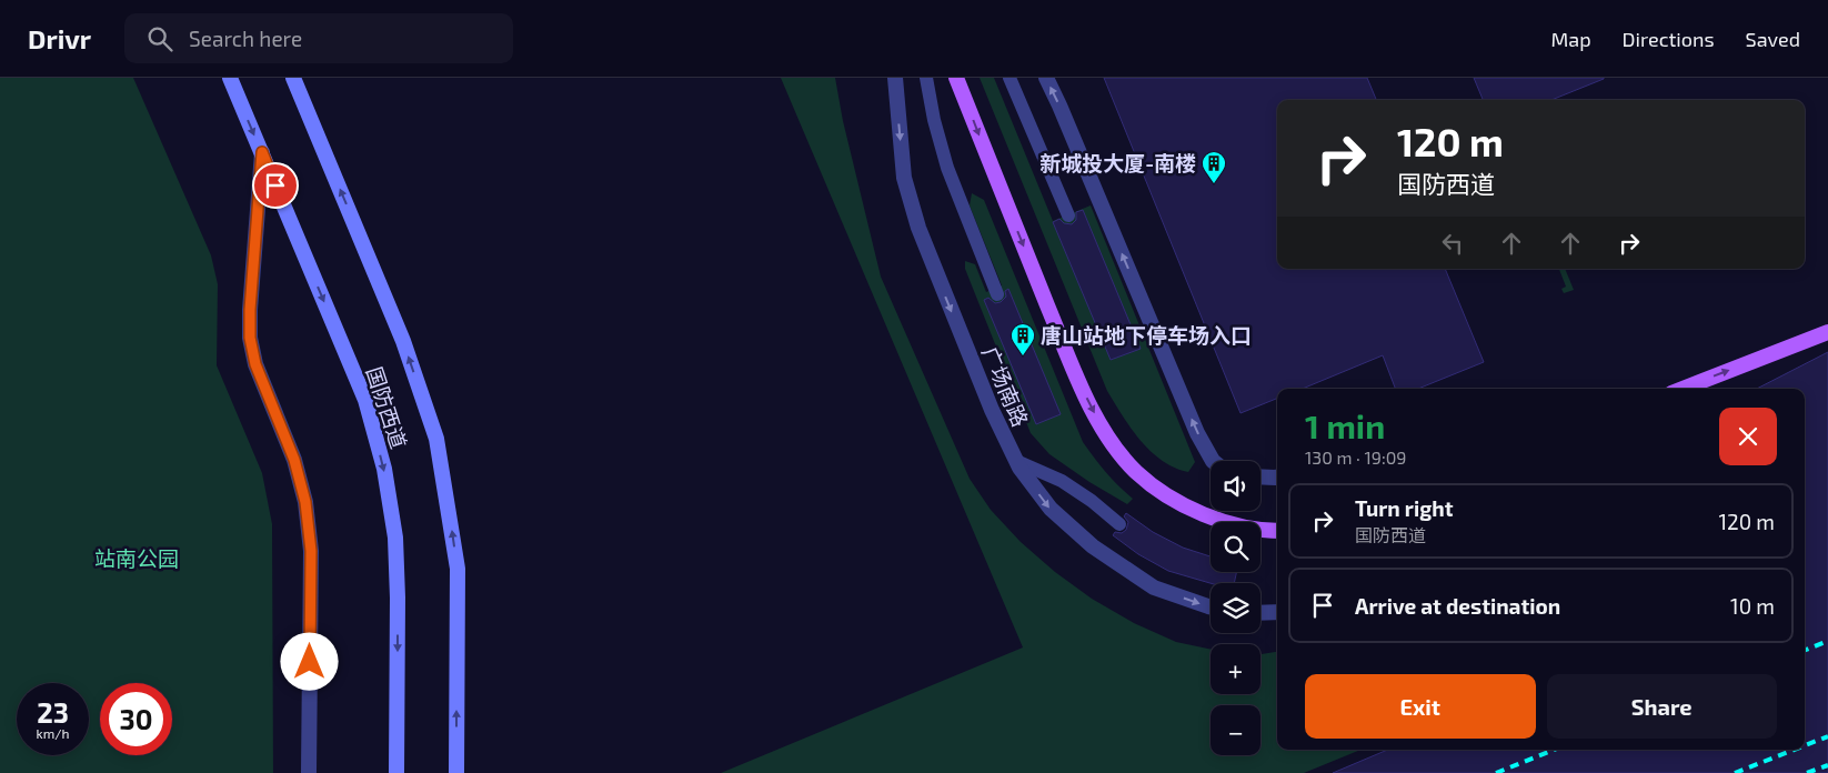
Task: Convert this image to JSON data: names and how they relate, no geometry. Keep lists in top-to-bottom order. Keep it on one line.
{"streets":{"main road":["国防西道"],"street":["广场南路"]},"one_way":["广场南路"],"parks":["站南公园"],"places":{"building":["新城投大厦-南楼","唐山站地下停车场入口"]},"page":{"header":"Drivr","search":"Search here","nav":["Map","Directions","Saved"],"turn":["120 m","国防西道"],"heading":["1 min","130 m · 19:09"],"map_buttons":["+","−"],"list":[{"name":"Turn right","note":"国防西道","value":"120 m"},{"name":"Arrive at destination","value":"10 m"}],"buttons":["Exit","Share"],"speed":"23 km/h","limit":"30"}}
